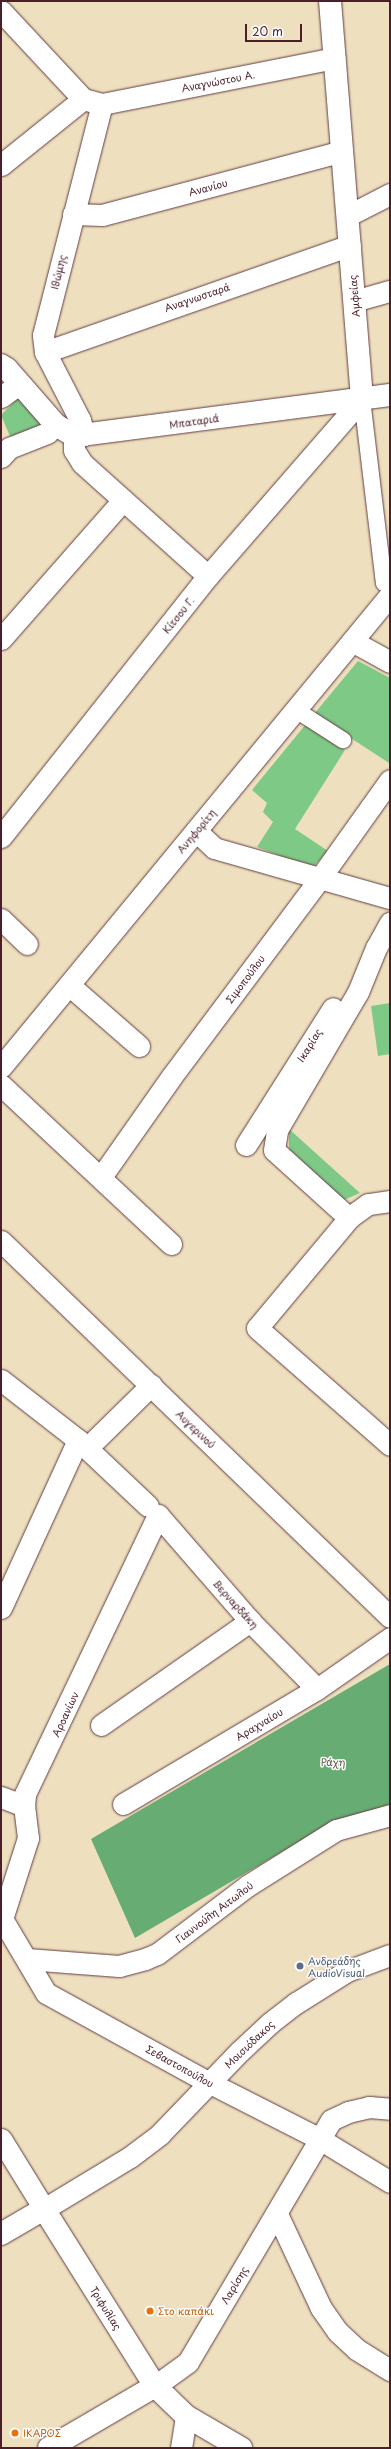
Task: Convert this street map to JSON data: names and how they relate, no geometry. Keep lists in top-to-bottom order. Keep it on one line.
{"streets":{"street":["Αναγνώστου Α.","Ανανίου","Ιθώμης","Αμφείας","Αναγνωσταρά","Μπαταριά","Κίτσου Γ.","Ανηφορίτη","Σιμοπούλου","Ικαρίας","Αυγερινού","Βερναρδάκη","Αροανίων","Αραχναίου","Γιαννούλη Αιτωλού","Μοισιόδακος","Σεβαστοπούλου","Λαρίσης","Τριφυλίας"]},"crossings":[["Αναγνώστου Α.","Ιθώμης"],["Αναγνώστου Α.","Αμφείας"],["Ανανίου","Ιθώμης"],["Ανανίου","Αμφείας"],["Ιθώμης","Αναγνωσταρά"],["Ιθώμης","Μπαταριά"],["Ιθώμης","Κίτσου Γ."],["Αμφείας","Αναγνωσταρά"],["Αμφείας","Μπαταριά"],["Αμφείας","Κίτσου Γ."],["Μπαταριά","Κίτσου Γ."],["Βερναρδάκη","Αροανίων"],["Βερναρδάκη","Αραχναίου"],["Αροανίων","Σεβαστοπούλου"],["Γιαννούλη Αιτωλού","Σεβαστοπούλου"],["Μοισιόδακος","Σεβαστοπούλου"],["Μοισιόδακος","Τριφυλίας"],["Σεβαστοπούλου","Λαρίσης"],["Λαρίσης","Τριφυλίας"]],"parks":["Ράχη"],"places":["Ανδρεάδης AudioVisual","Στο καπάκι","ΙΚΑΡΟΣ"],"scale_bar":"20 m"}
